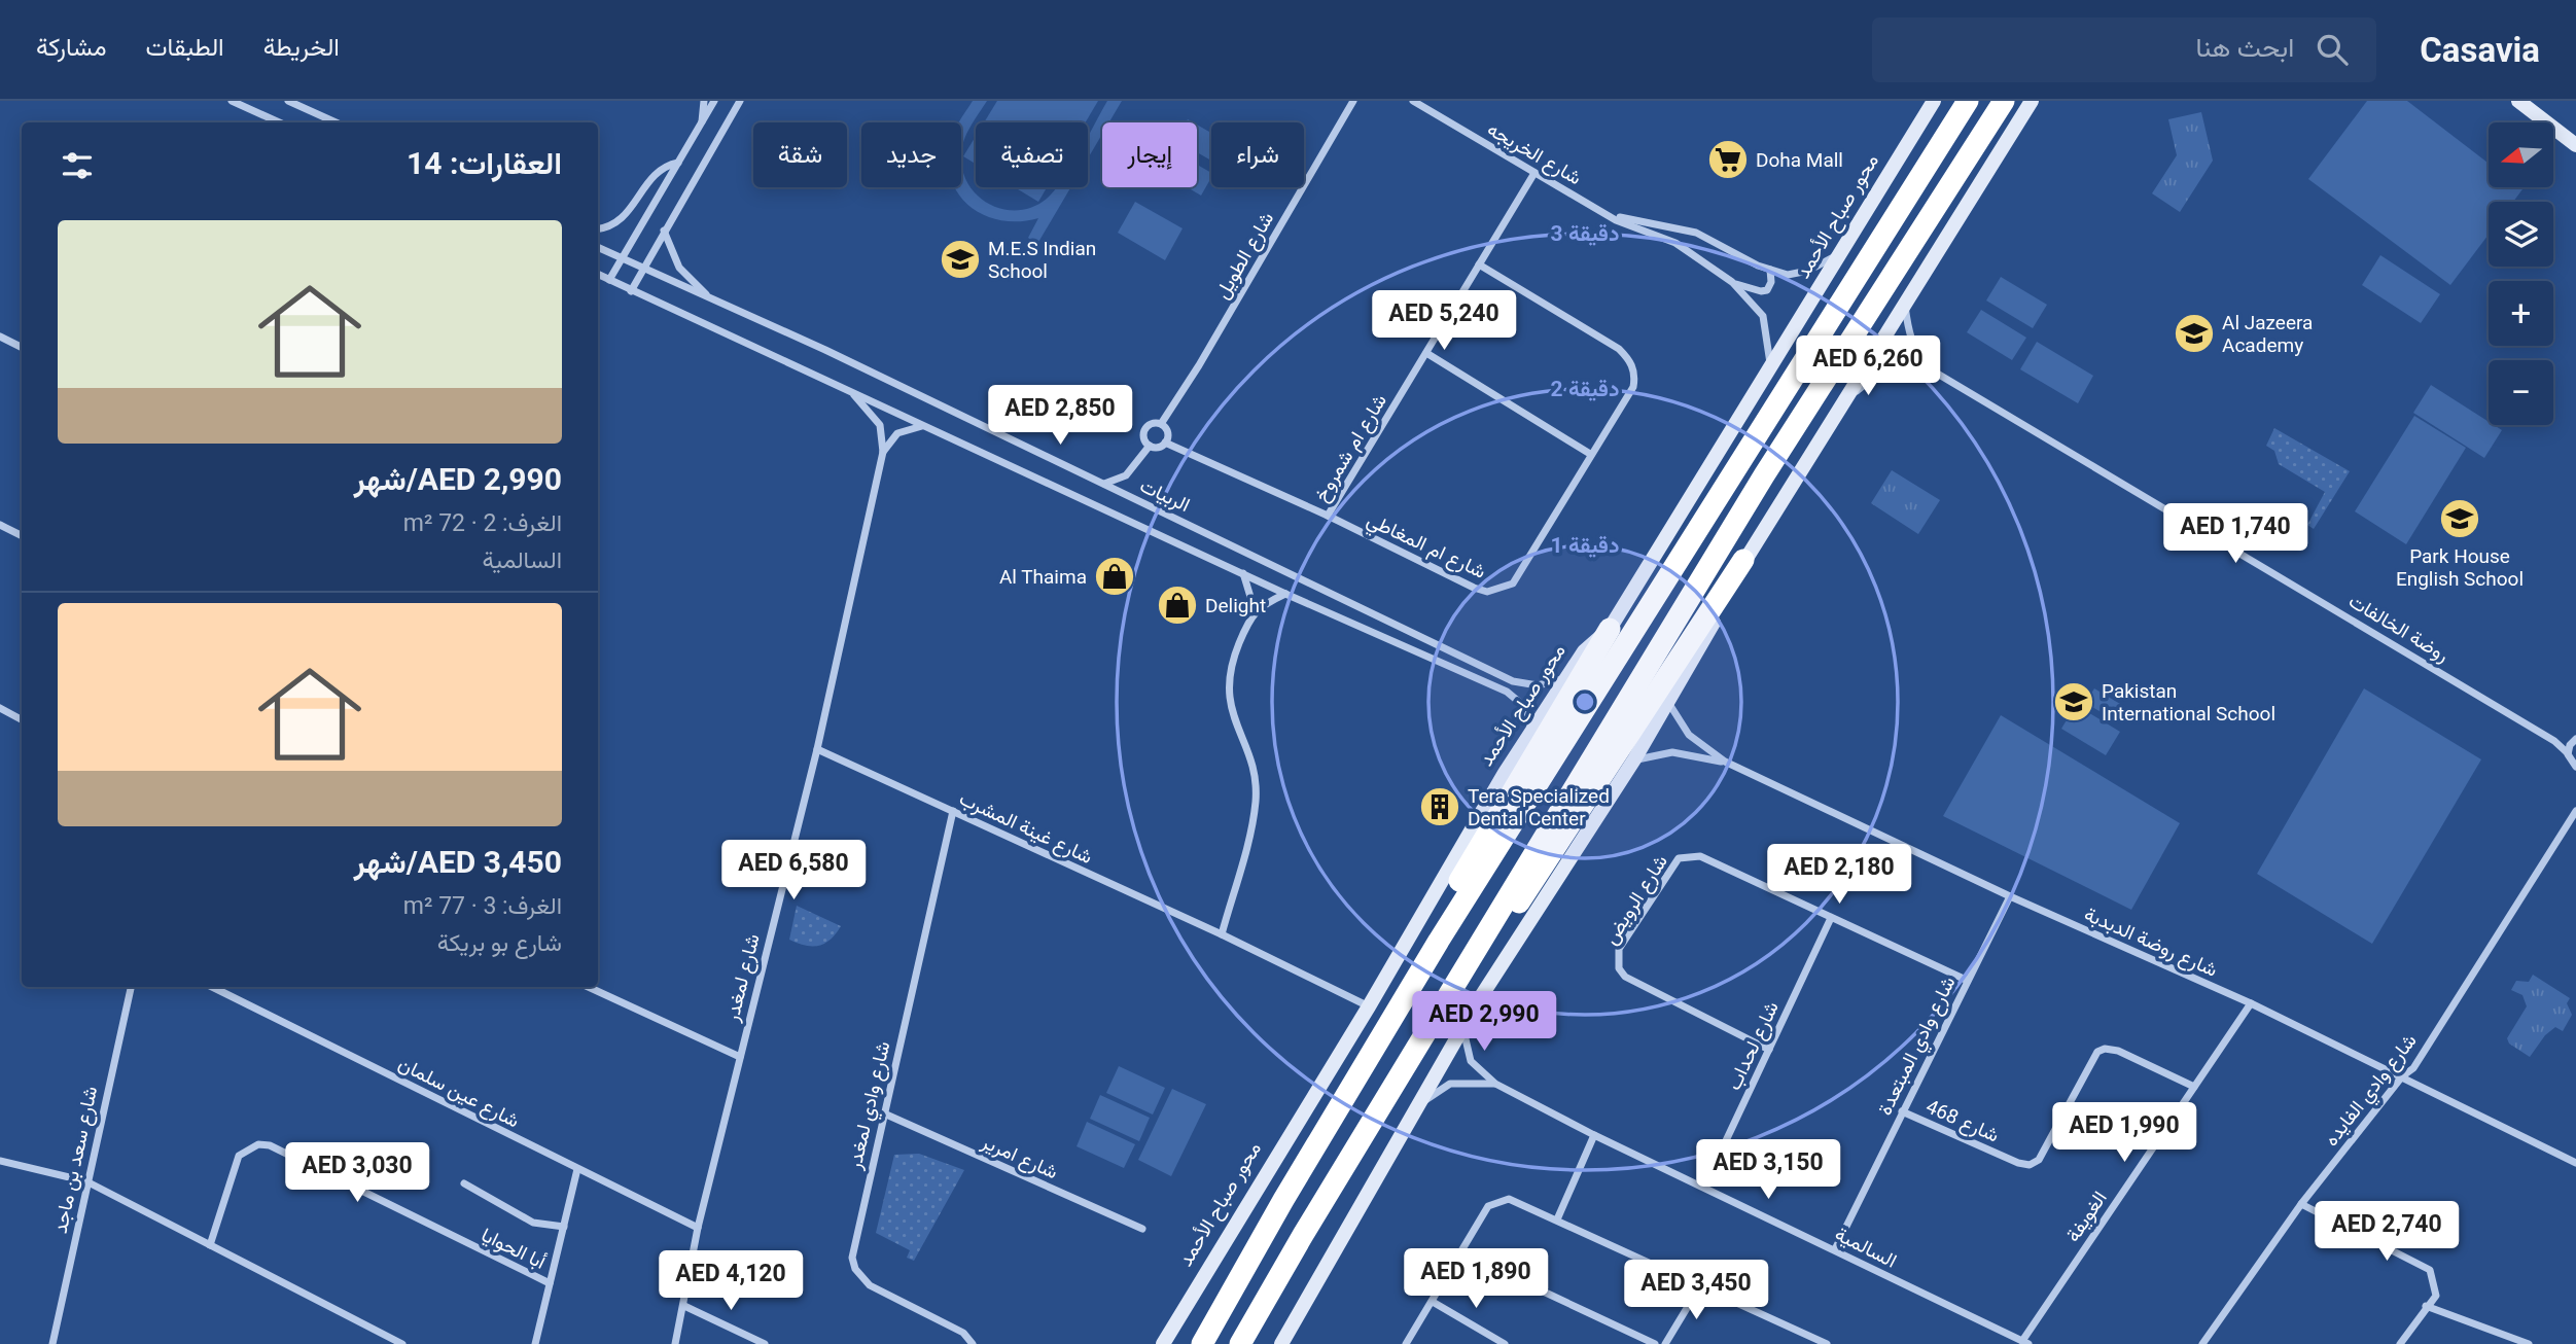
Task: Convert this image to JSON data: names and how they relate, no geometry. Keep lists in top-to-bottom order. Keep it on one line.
{"streets":{"street":["شارع الخريجه","محور صباح الأحمد","شارع الطويل","شارع ام شمروخ","الربيات","شارع ام المغاطي","روضة الخالفات","شارع غينة المشرب","شارع الرويض","شارع روضة الدبدبة","شارع لمغدر","شارع لحداب","شارع وادي المبتعدة","شارع وادي الفايده","شارع عين سلمان","شارع وادي لمغدر","شارع 468","شارع امرير","شارع سعد بن ماجد","الغويفة","السالمية","أبا الحوايا"]},"crossings":[["شارع الخريجه","محور صباح الأحمد"],["شارع الخريجه","شارع ام شمروخ"],["محور صباح الأحمد","الربيات"],["محور صباح الأحمد","شارع غينة المشرب"],["شارع الطويل","شارع ام المغاطي"],["شارع ام شمروخ","شارع ام المغاطي"],["الربيات","شارع لمغدر"],["شارع غينة المشرب","شارع لمغدر"],["شارع غينة المشرب","شارع وادي لمغدر"],["شارع الرويض","شارع لحداب"],["شارع الرويض","شارع وادي المبتعدة"],["شارع روضة الدبدبة","شارع وادي المبتعدة"],["شارع روضة الدبدبة","شارع وادي الفايده"],["شارع روضة الدبدبة","الغويفة"],["شارع لمغدر","شارع عين سلمان"],["شارع لحداب","السالمية"],["شارع وادي المبتعدة","شارع 468"],["شارع وادي المبتعدة","السالمية"],["شارع عين سلمان","أبا الحوايا"],["شارع وادي لمغدر","شارع امرير"],["شارع 468","الغويفة"],["الغويفة","السالمية"]],"places":{"supermarket":["Doha Mall"],"school or university":["M.E.S Indian School","Al Jazeera Academy","Park House English School","Pakistan International School"],"shop":["Al Thaima","Delight"],"building":["Tera Specialized Dental Center"]},"north":"left","page":{"header":"Casavia","search":"ابحث هنا","nav":["الخريطة","الطبقات","مشاركة"],"map_buttons":["+","−"],"chip":["شراء","إيجار","تصفية","جديد","شقة"],"heading":"العقارات: 14","list":[{"name":"AED 2,990/شهر","note":"الغرف: 2 · 72 m² · السالمية"},{"name":"AED 3,450/شهر","note":"الغرف: 3 · 77 m² · شارع بو بريكة"}],"price":["AED 5,240","AED 6,260","AED 2,850","AED 1,740","AED 6,580","AED 2,180","AED 2,990","AED 1,990","AED 3,150","AED 3,030","AED 2,740","AED 1,890","AED 4,120","AED 3,450"]},"rings":["3 دقيقة","2 دقيقة","1 دقيقة"]}
